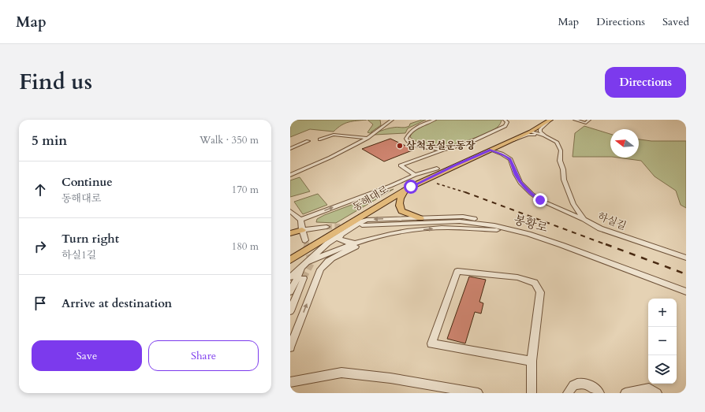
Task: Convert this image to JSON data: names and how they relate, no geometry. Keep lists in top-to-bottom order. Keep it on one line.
{"streets":{"main road":["동해대로"],"street":["하실길","봉황로"]},"crossings":[["동해대로","하실길"]],"places":["삼척공설운동장"],"north":"left","page":{"header":"Map","nav":["Map","Directions","Saved"],"title":"Find us","buttons":["Directions",["Save","Share"]],"heading":["5 min","Walk · 350 m"],"list":[["Continue","동해대로","170 m"],["Turn right","하실1길","180 m"],"Arrive at destination"],"map_buttons":["+","−"]}}
